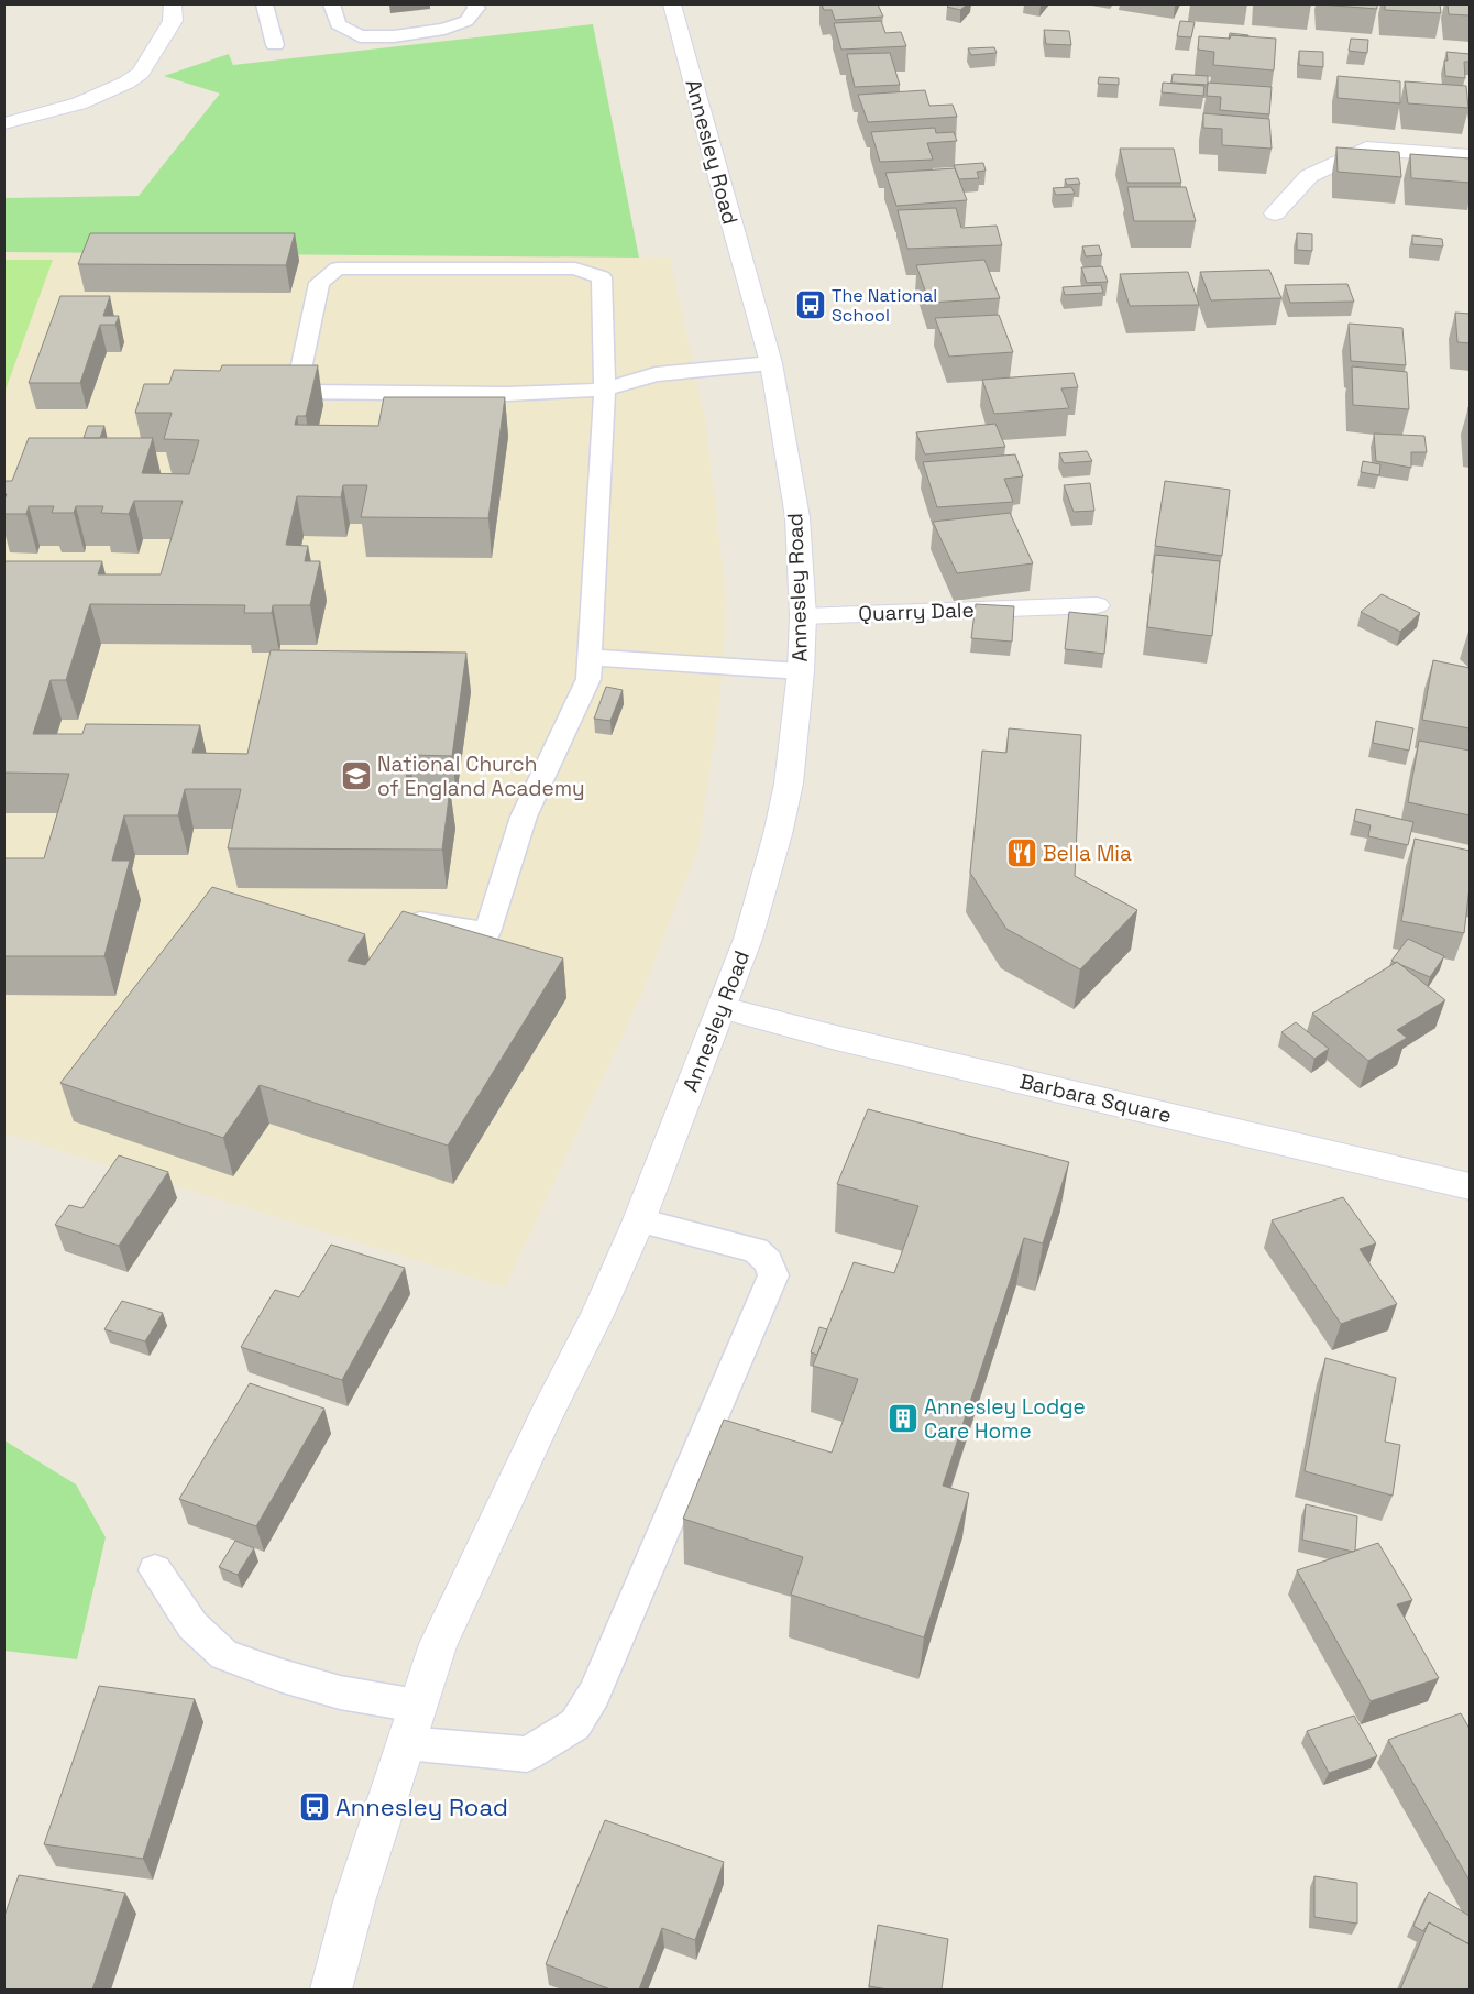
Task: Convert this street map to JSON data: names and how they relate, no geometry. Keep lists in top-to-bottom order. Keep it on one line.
{"streets":{"street":["Annesley Road","Quarry Dale","Barbara Square"]},"crossings":[["Annesley Road","Quarry Dale"],["Annesley Road","Barbara Square"]],"places":{"bus stop":["The National School","Annesley Road"],"school or university":["National Church of England Academy"],"restaurant":["Bella Mia"],"building":["Annesley Lodge Care Home"]}}
